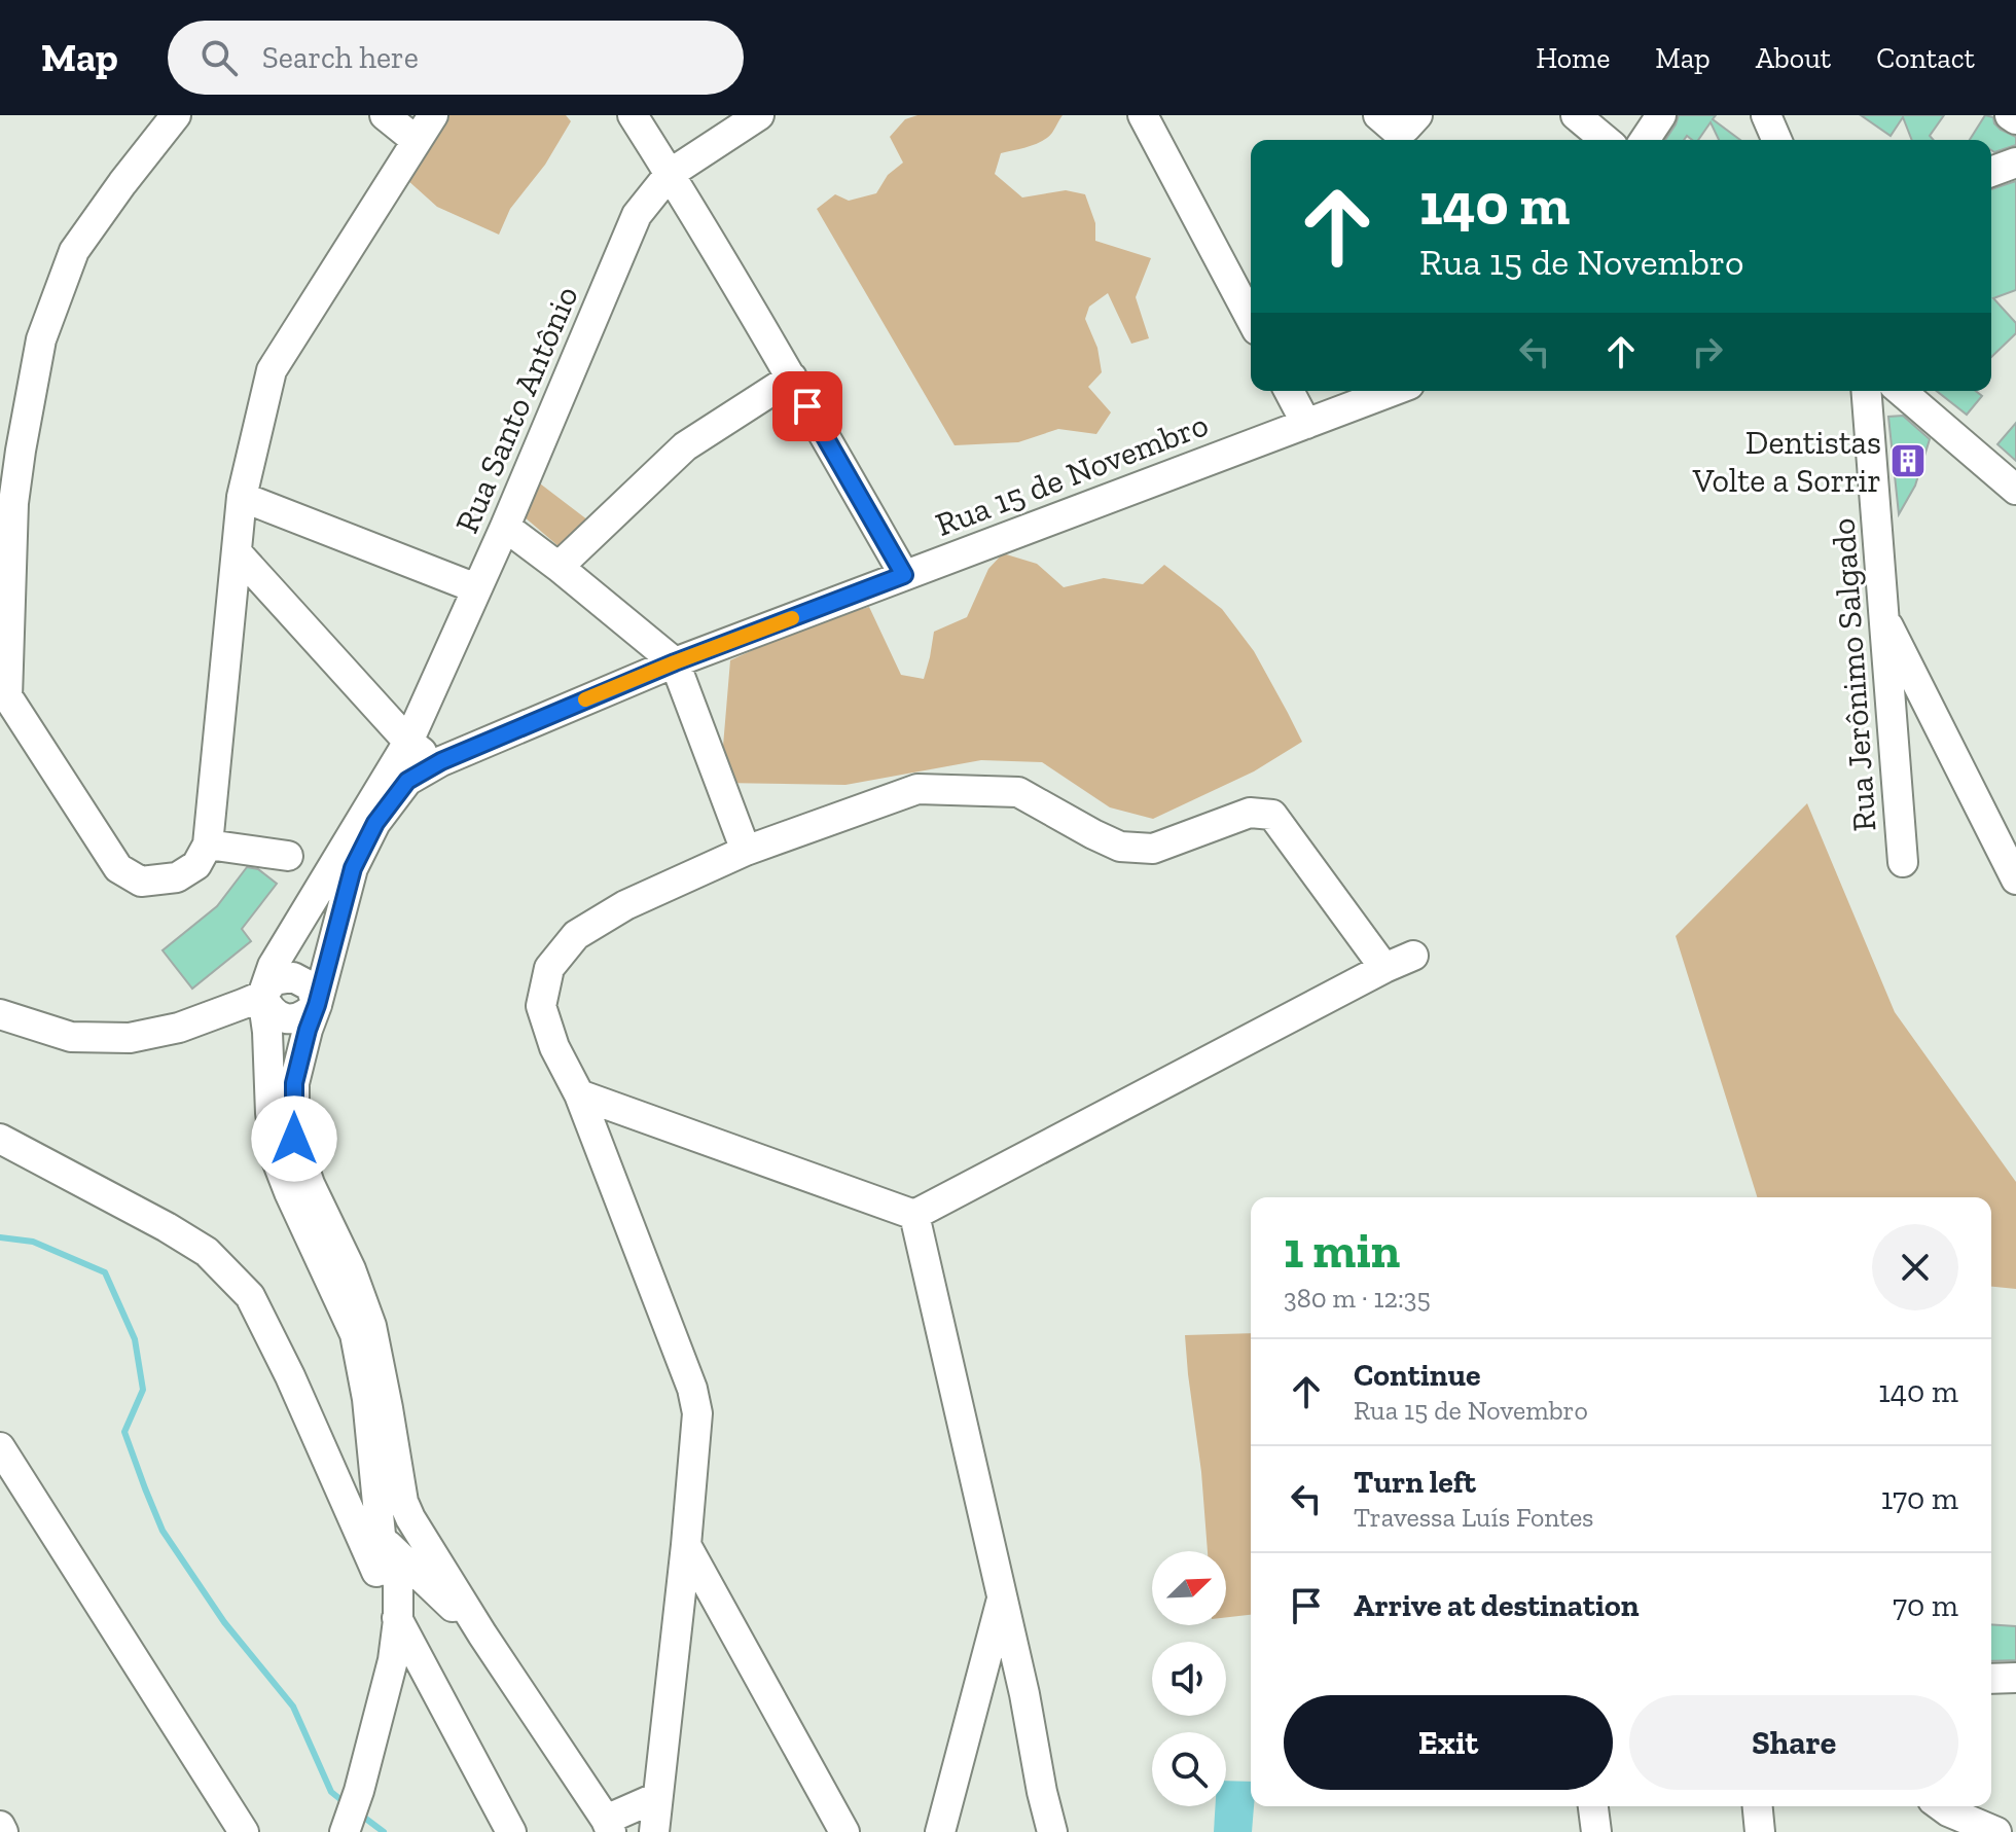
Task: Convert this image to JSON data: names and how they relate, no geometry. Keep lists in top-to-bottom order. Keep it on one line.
{"streets":{"street":["Rua Santo Antônio","Rua 15 de Novembro","Rua Jerônimo Salgado"]},"places":{"building":["Dentistas Volte a Sorrir"]},"north":"top right","page":{"header":"Map","search":"Search here","nav":["Home","Map","About","Contact"],"turn":["140 m","Rua 15 de Novembro"],"heading":["1 min","380 m · 12:35"],"list":[{"name":"Continue","note":"Rua 15 de Novembro","value":"140 m"},{"name":"Turn left","note":"Travessa Luís Fontes","value":"170 m"},{"name":"Arrive at destination","value":"70 m"}],"buttons":["Exit","Share"]}}
